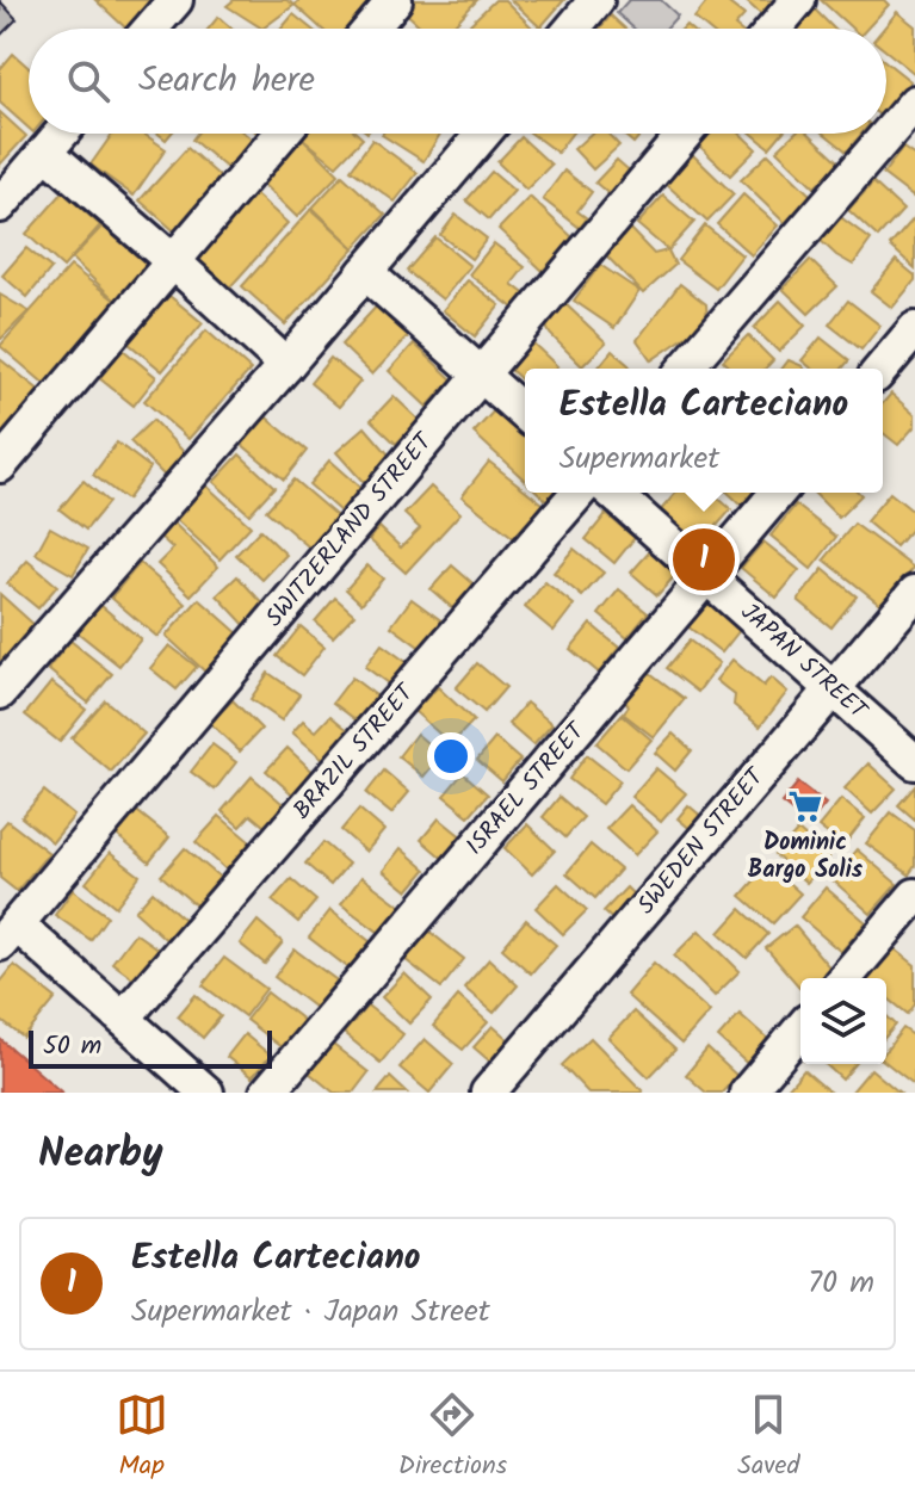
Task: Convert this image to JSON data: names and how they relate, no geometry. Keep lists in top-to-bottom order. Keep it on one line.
{"streets":{"street":["SWITZERLAND STREET","JAPAN STREET","BRAZIL STREET","ISRAEL STREET","SWEDEN STREET"]},"crossings":[["JAPAN STREET","ISRAEL STREET"],["JAPAN STREET","SWEDEN STREET"]],"places":{"supermarket":["Dominic Bargo Solis"]},"scale_bar":"50 m","page":{"search":"Search here","popup":["Estella Carteciano","Supermarket"],"pins":"1","scale":"50 m","heading":"Nearby","list":[{"mark":"1","name":"Estella Carteciano","note":"Supermarket · Japan Street","value":"70 m"}],"nav":["Map","Directions","Saved"]}}
